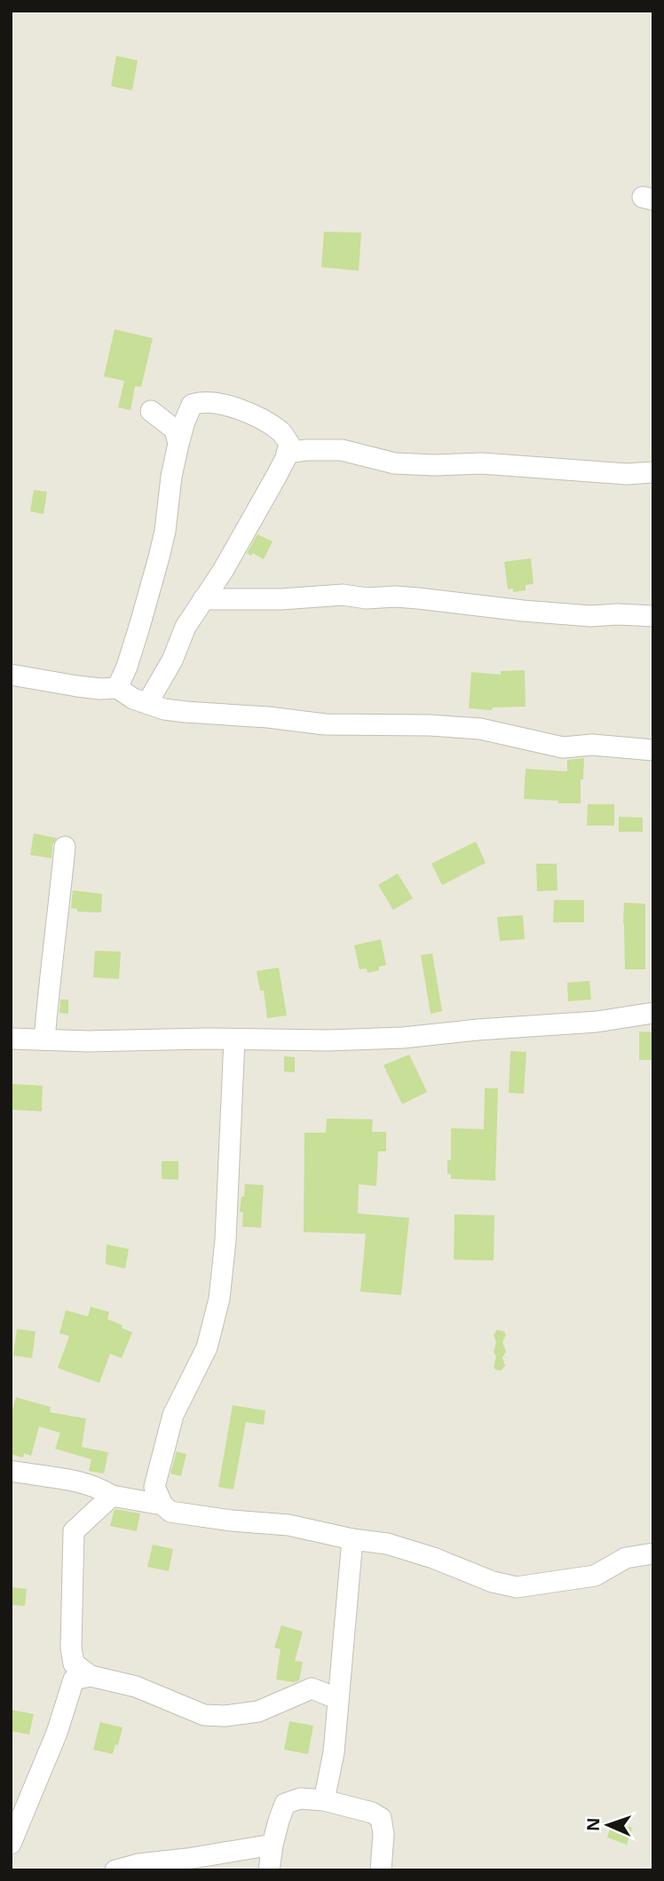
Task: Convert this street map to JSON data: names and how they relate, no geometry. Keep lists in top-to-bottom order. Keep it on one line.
{"north":"left"}
